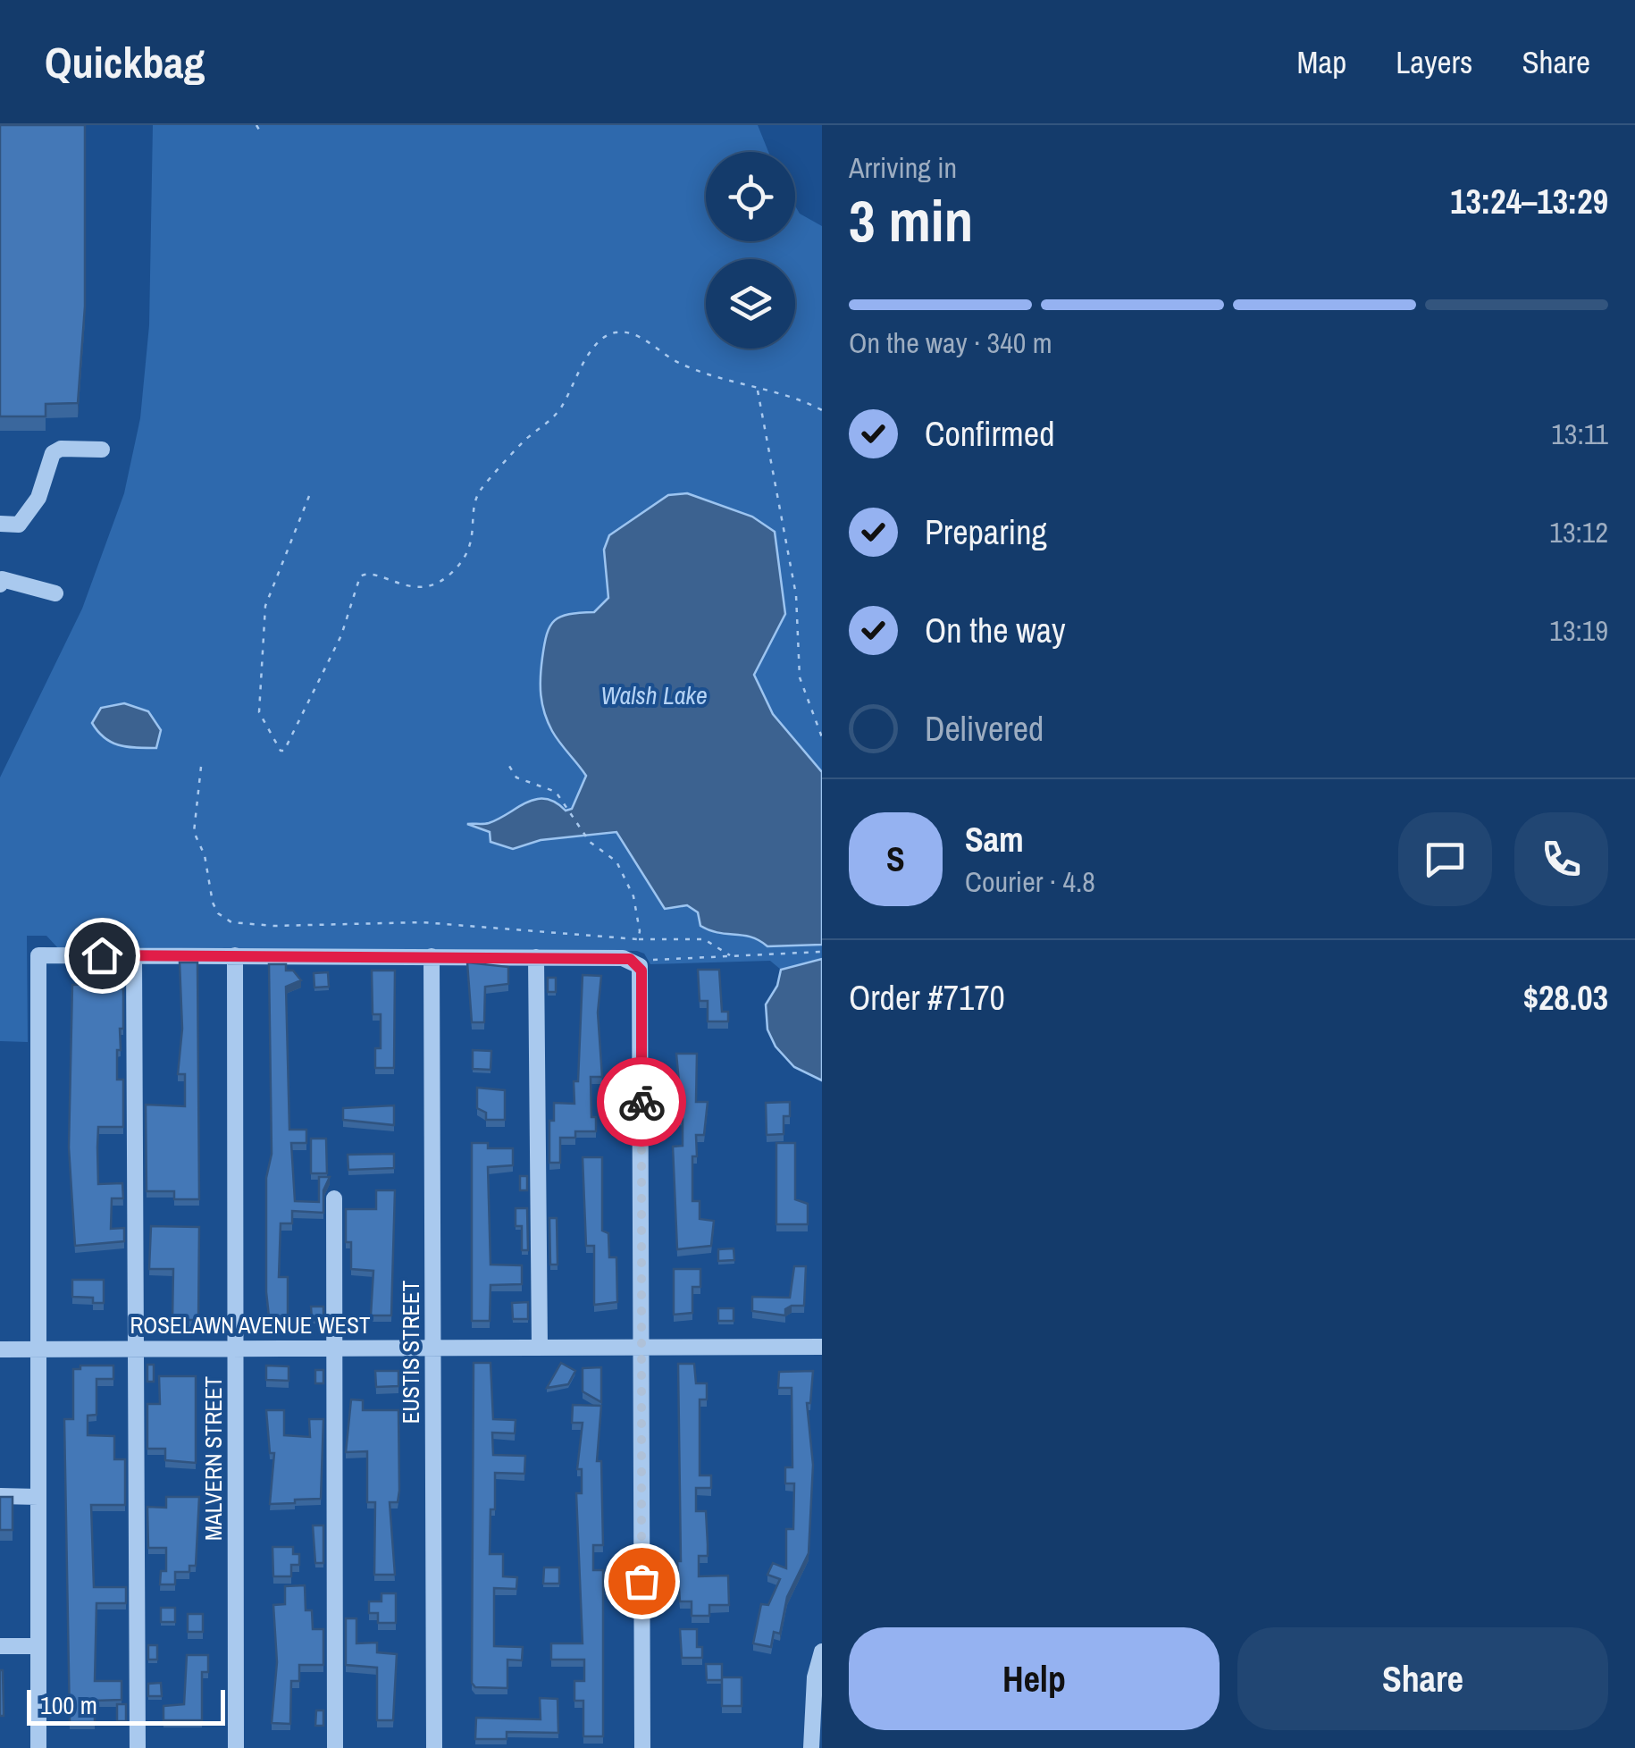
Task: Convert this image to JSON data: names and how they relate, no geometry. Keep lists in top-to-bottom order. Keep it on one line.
{"streets":{"street":["ROSELAWN AVENUE WEST","EUSTIS STREET","MALVERN STREET"]},"crossings":[["ROSELAWN AVENUE WEST","EUSTIS STREET"],["ROSELAWN AVENUE WEST","MALVERN STREET"]],"water":["Walsh Lake"],"scale_bar":"100 m","page":{"header":"Quickbag","nav":["Map","Layers","Share"],"heading":["3 min","Arriving in","13:24–13:29"],"panel":["Sam","Courier · 4.8","Order #7170","$28.03"],"bar":"On the way · 340 m","list":[["Confirmed","13:11"],["Preparing","13:12"],["On the way","13:19"],"Delivered"],"round":"S","buttons":["Help","Share"],"scale":"100 m"}}
